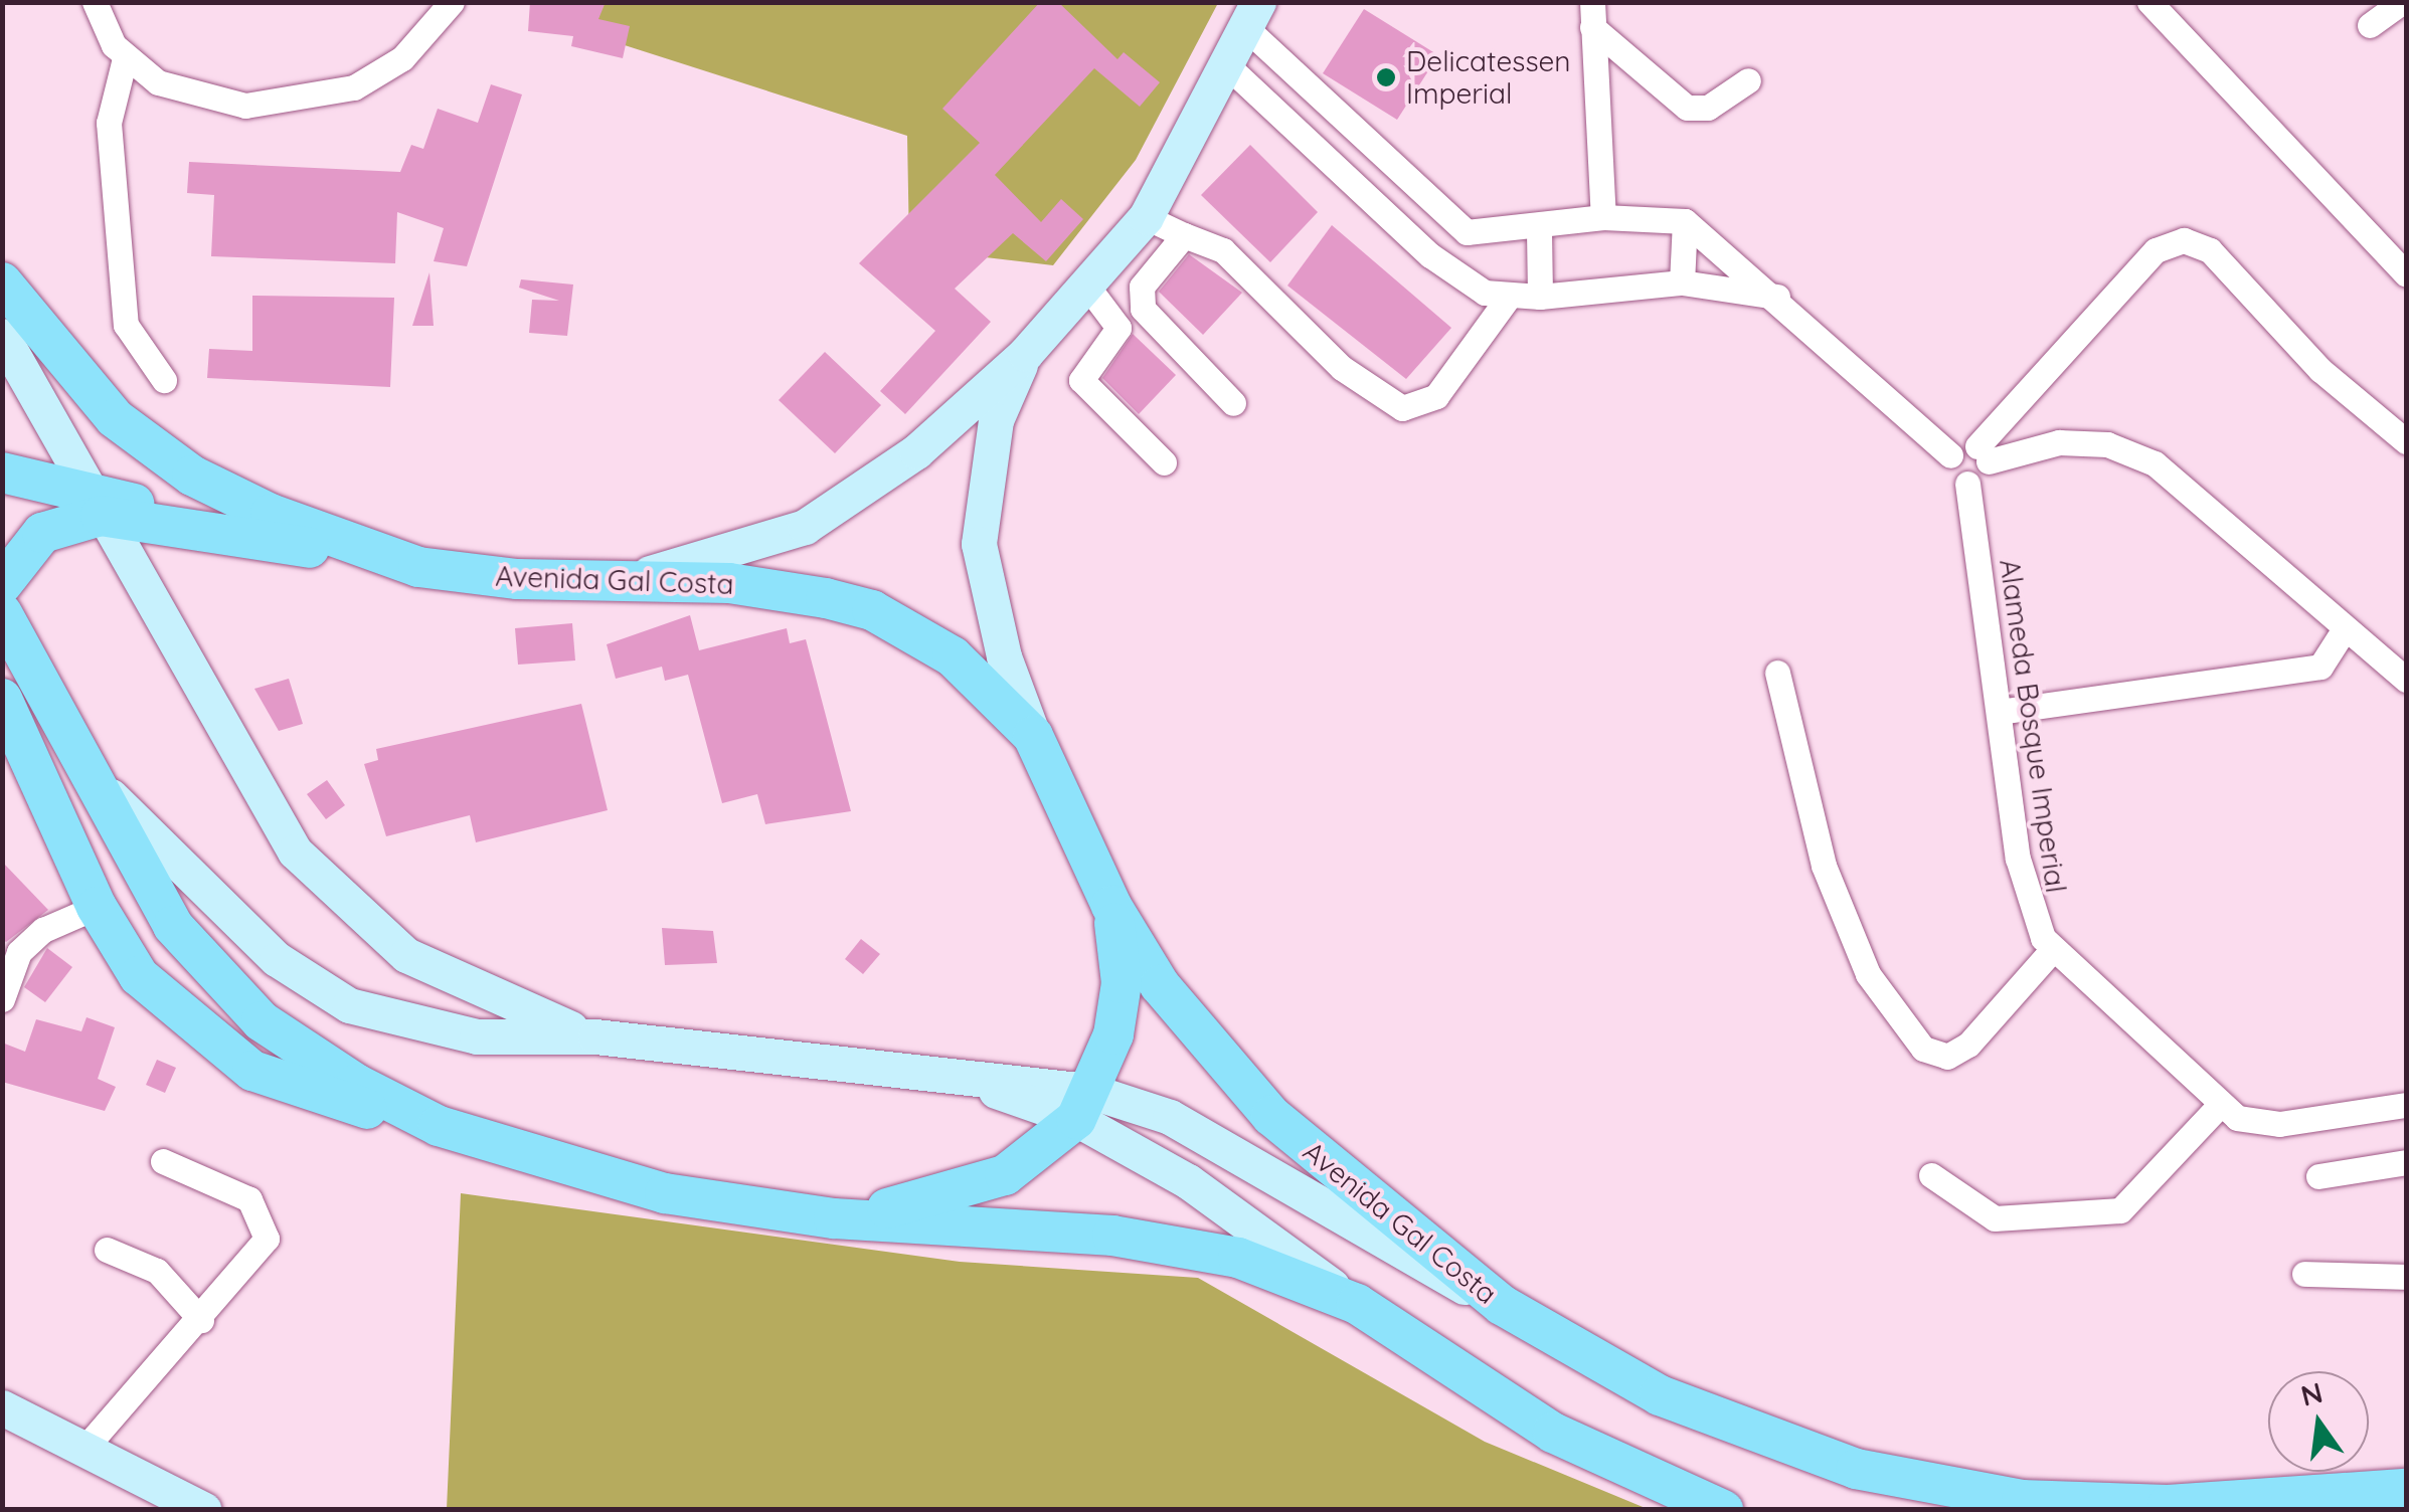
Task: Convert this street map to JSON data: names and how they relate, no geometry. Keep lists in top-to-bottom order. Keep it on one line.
{"streets":{"main road":["Avenida Gal Costa"],"street":["Alameda Bosque Imperial"]},"places":["Delicatessen Imperial"],"north":"top"}
